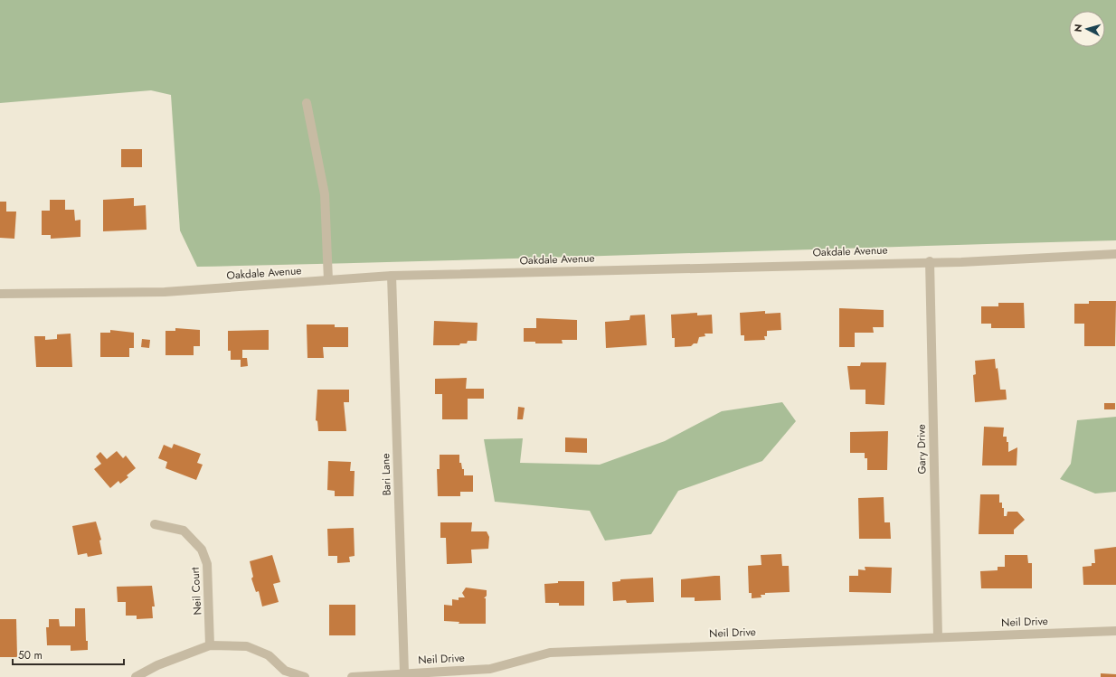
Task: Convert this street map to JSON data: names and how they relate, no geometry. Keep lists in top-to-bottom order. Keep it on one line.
{"streets":{"street":["Oakdale Avenue","Gary Drive","Bari Lane","Neil Court","Neil Drive"]},"crossings":[["Oakdale Avenue","Gary Drive"],["Oakdale Avenue","Bari Lane"],["Gary Drive","Neil Drive"],["Bari Lane","Neil Drive"]],"scale_bar":"50 m","north":"left"}
